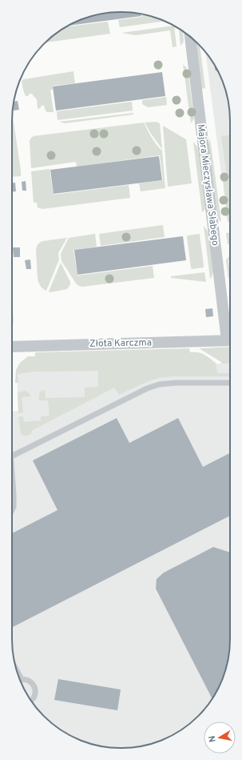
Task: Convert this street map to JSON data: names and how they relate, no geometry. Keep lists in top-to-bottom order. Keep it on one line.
{"streets":{"street":["Majora Mieczysława Słabego","Złota Karczma"]},"north":"left"}
